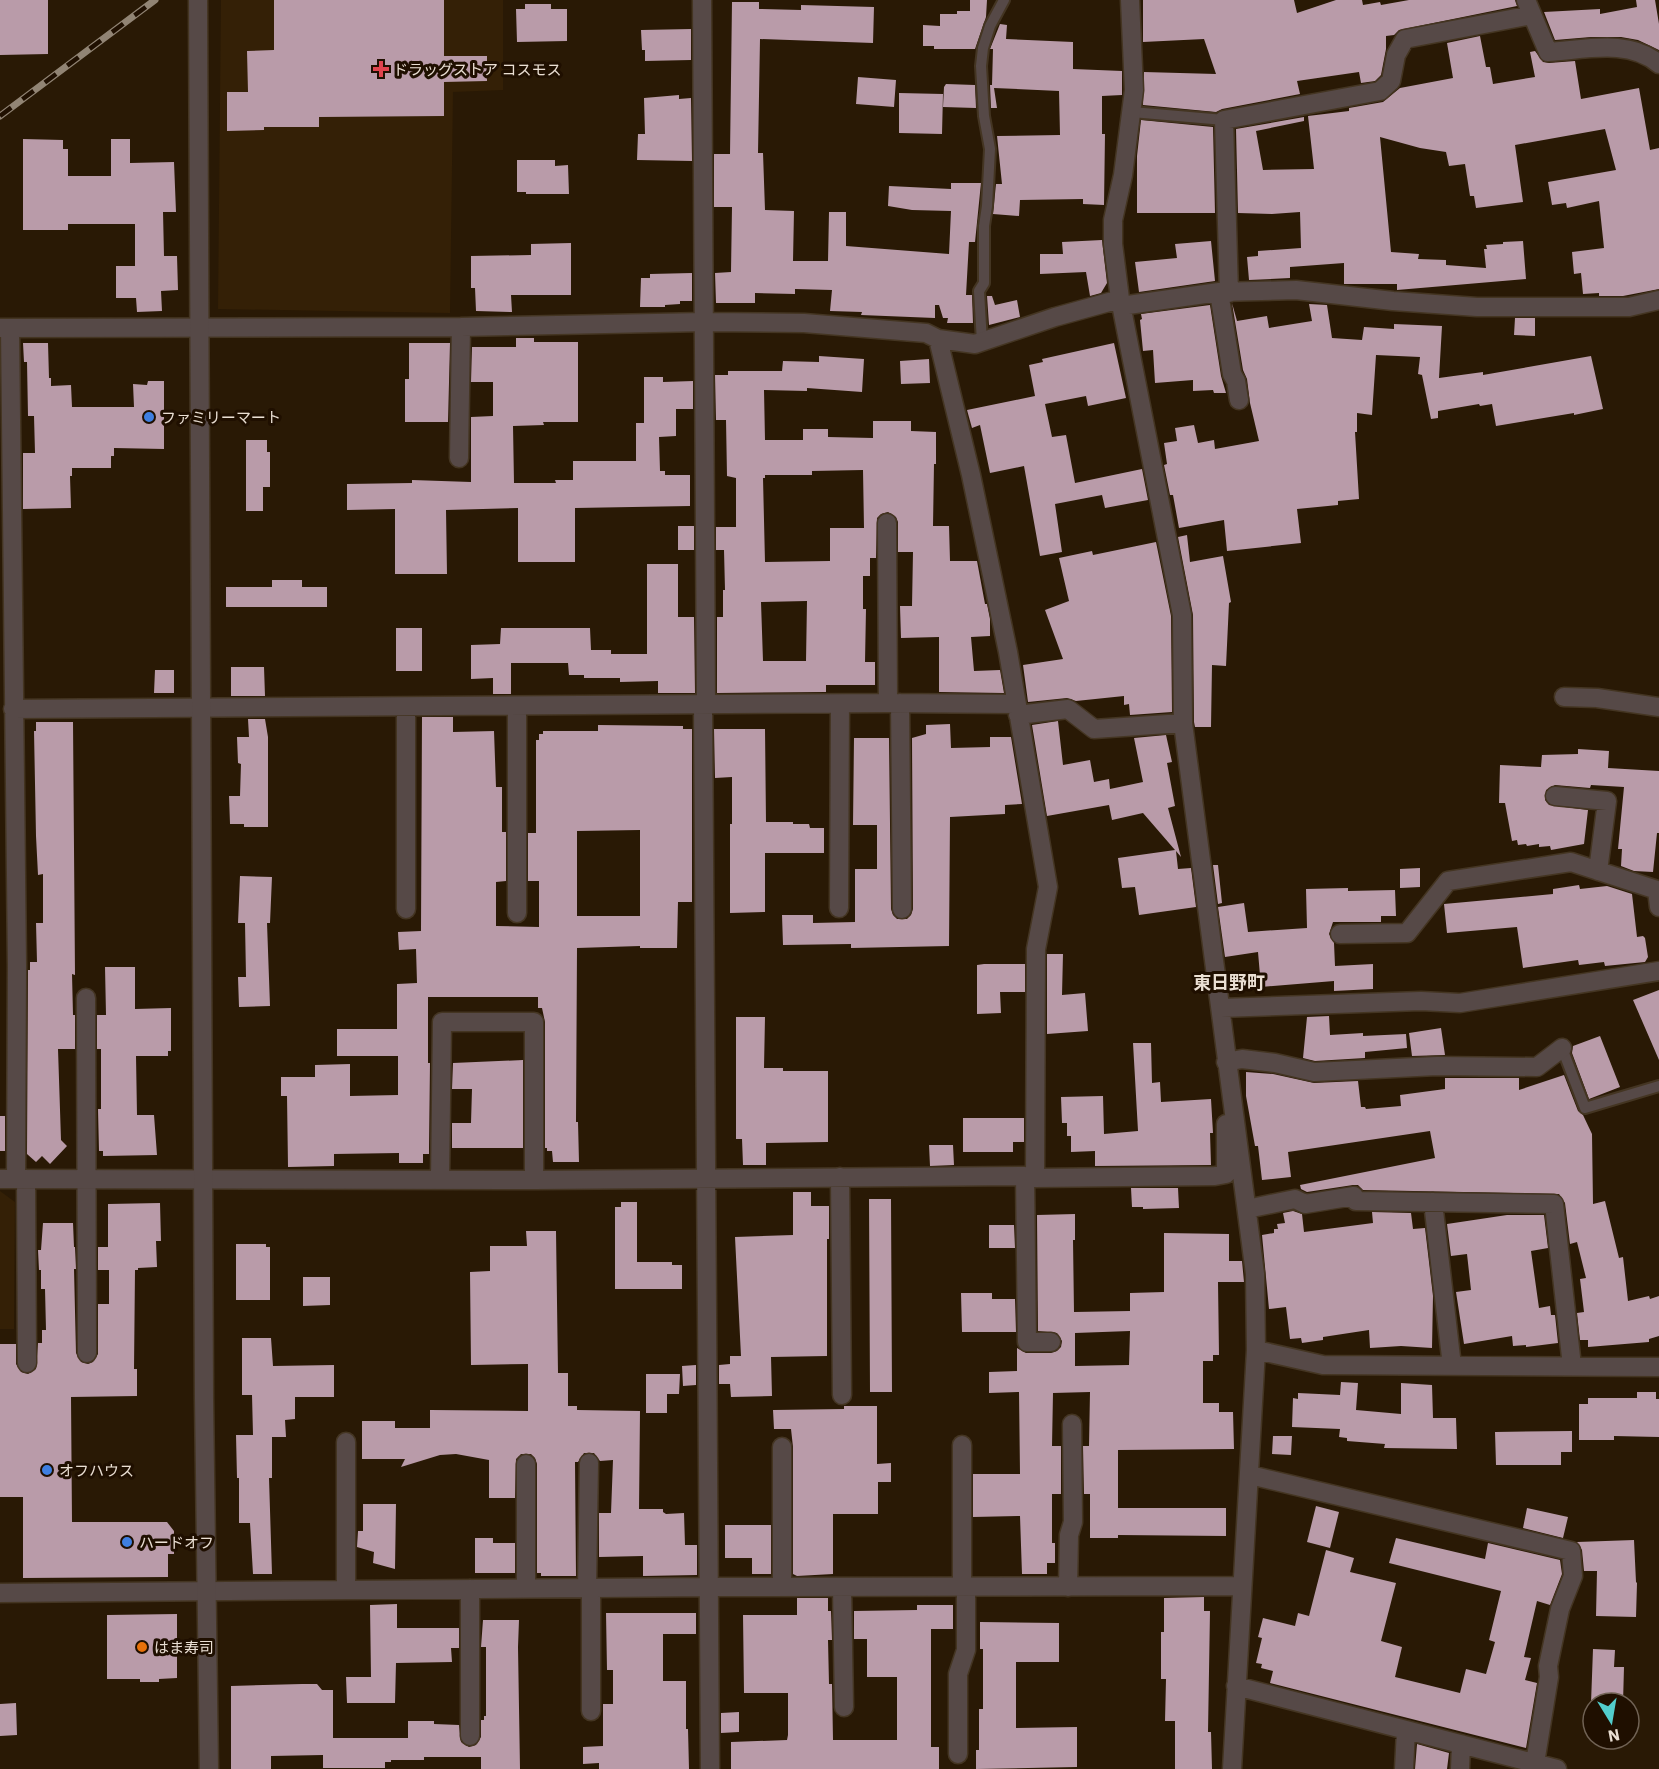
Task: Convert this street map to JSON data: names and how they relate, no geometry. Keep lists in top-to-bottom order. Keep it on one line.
{"districts":["東日野町"],"places":{"health":["ドラッグストア コスモス"],"other":["ファミリーマート","オフハウス","ハードオフ","はま寿司"]},"north":"bottom"}
